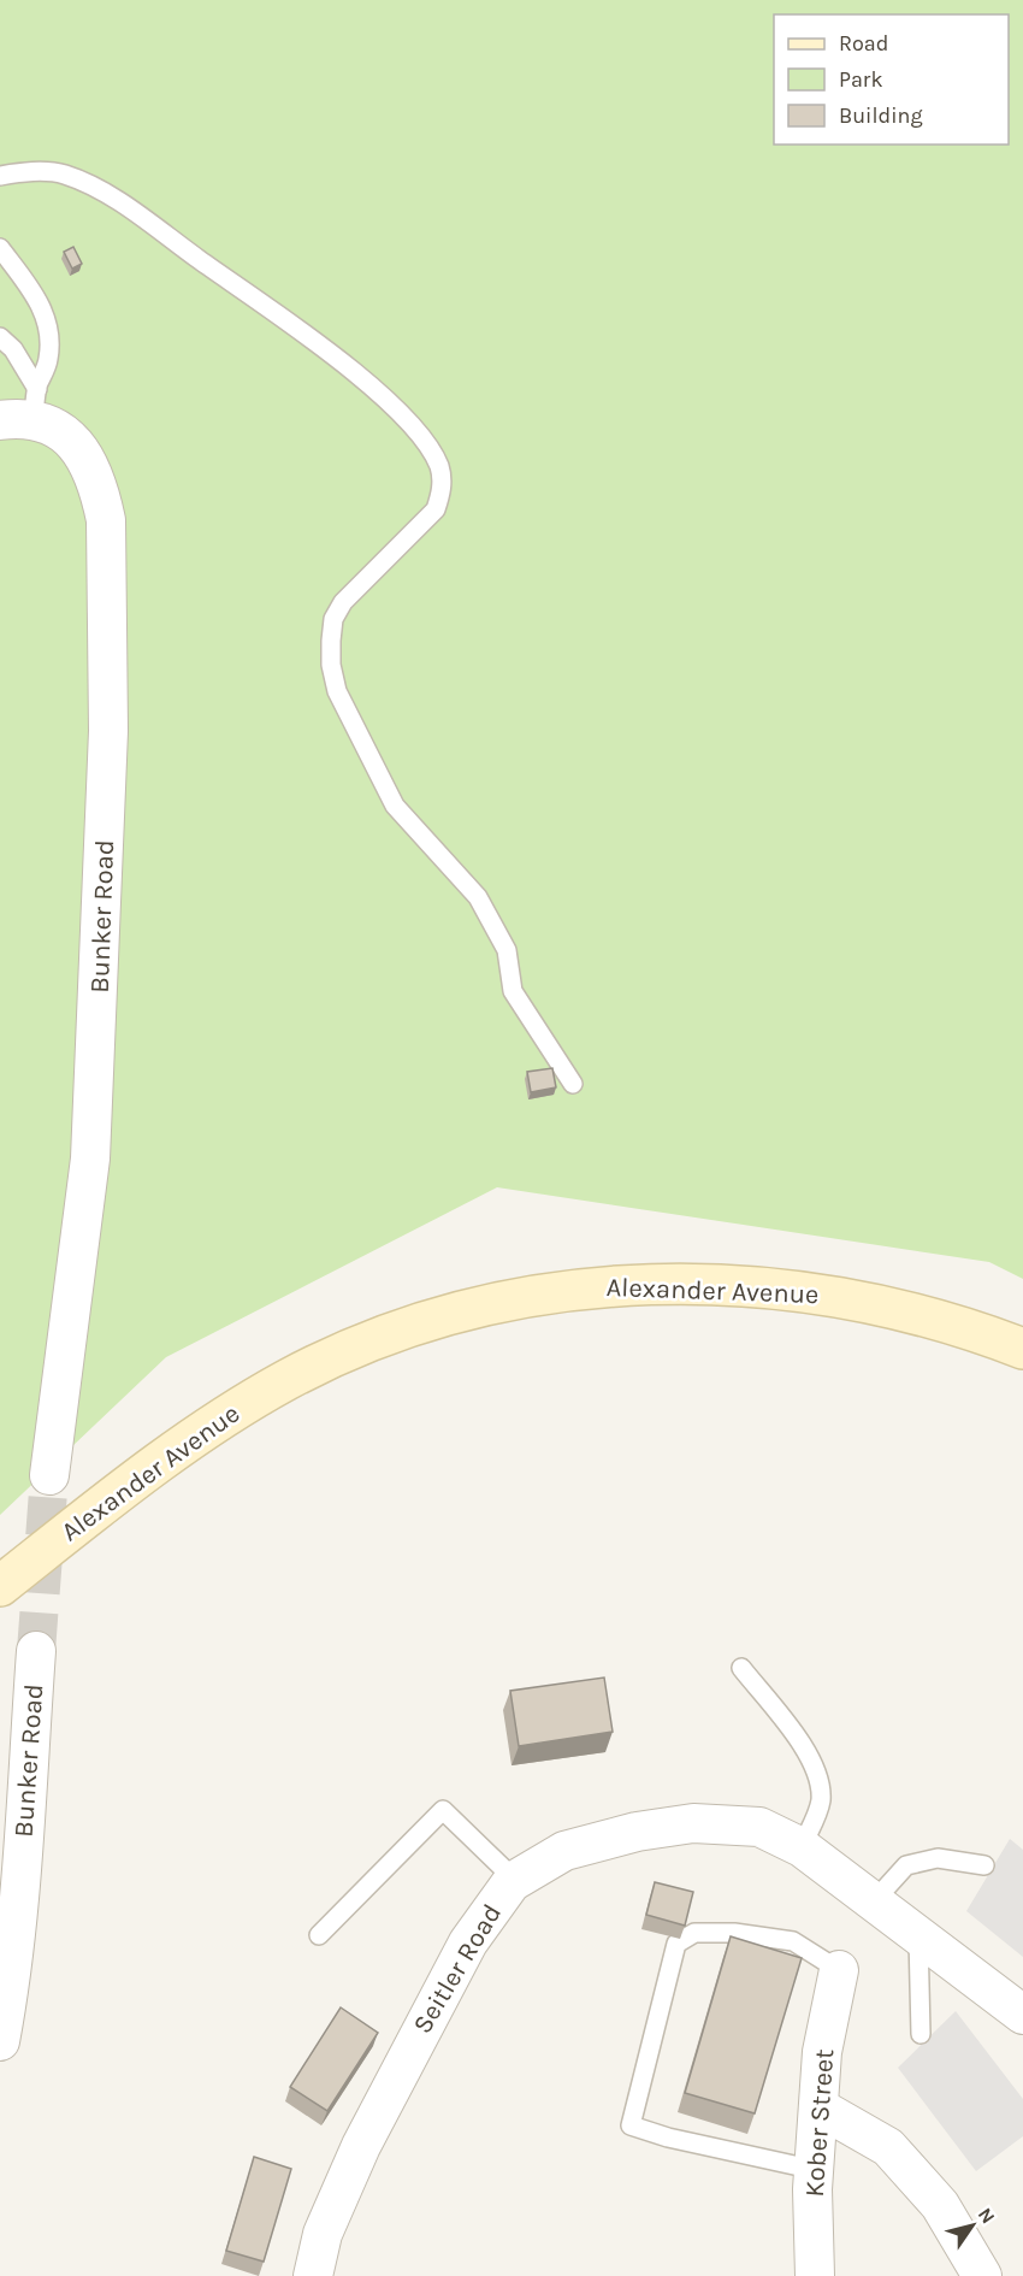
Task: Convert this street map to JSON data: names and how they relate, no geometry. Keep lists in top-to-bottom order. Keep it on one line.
{"streets":{"main road":["Alexander Avenue"],"street":["Bunker Road","Seitler Road","Kober Street"]},"legend":["Road","Park","Building"],"north":"top right"}
